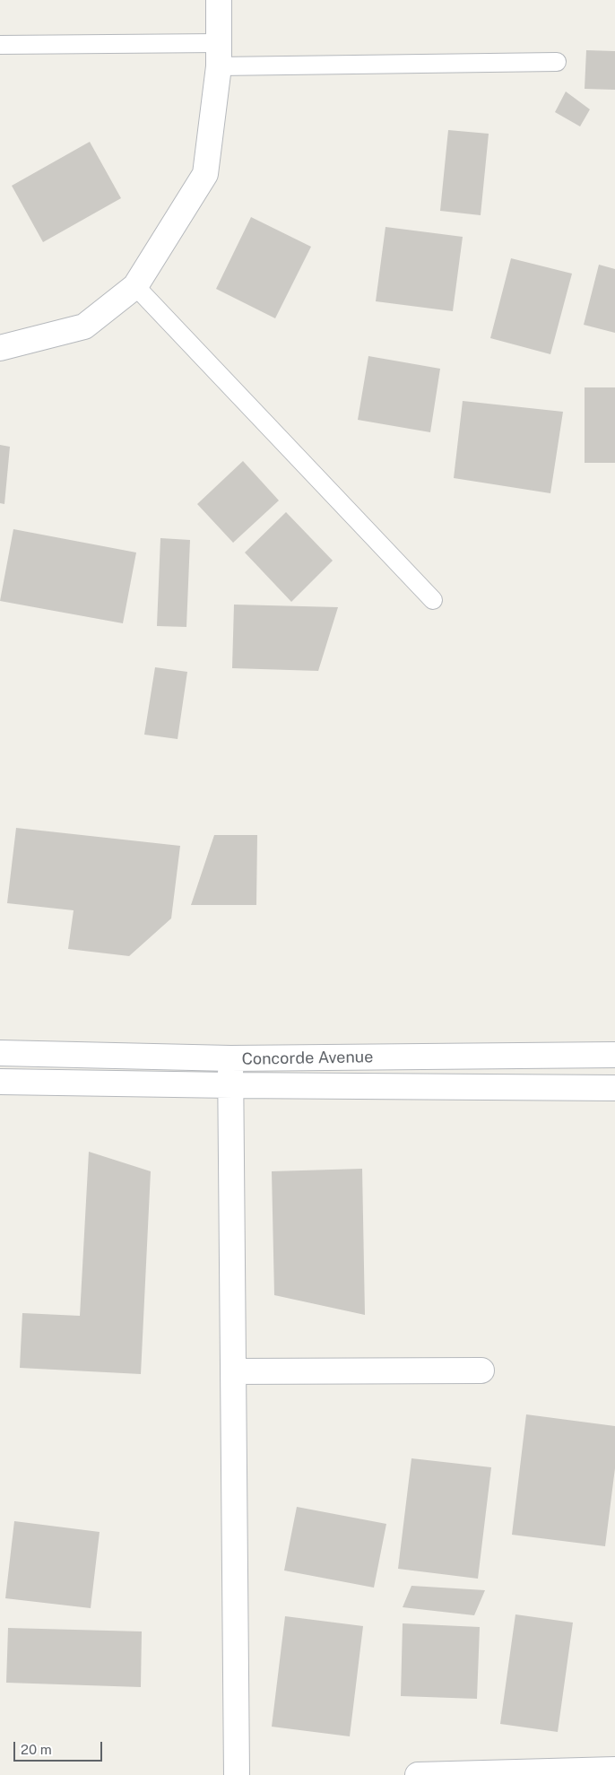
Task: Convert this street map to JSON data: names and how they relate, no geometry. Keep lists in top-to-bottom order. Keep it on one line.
{"streets":{"street":["Concorde Avenue"]},"scale_bar":"20 m"}
